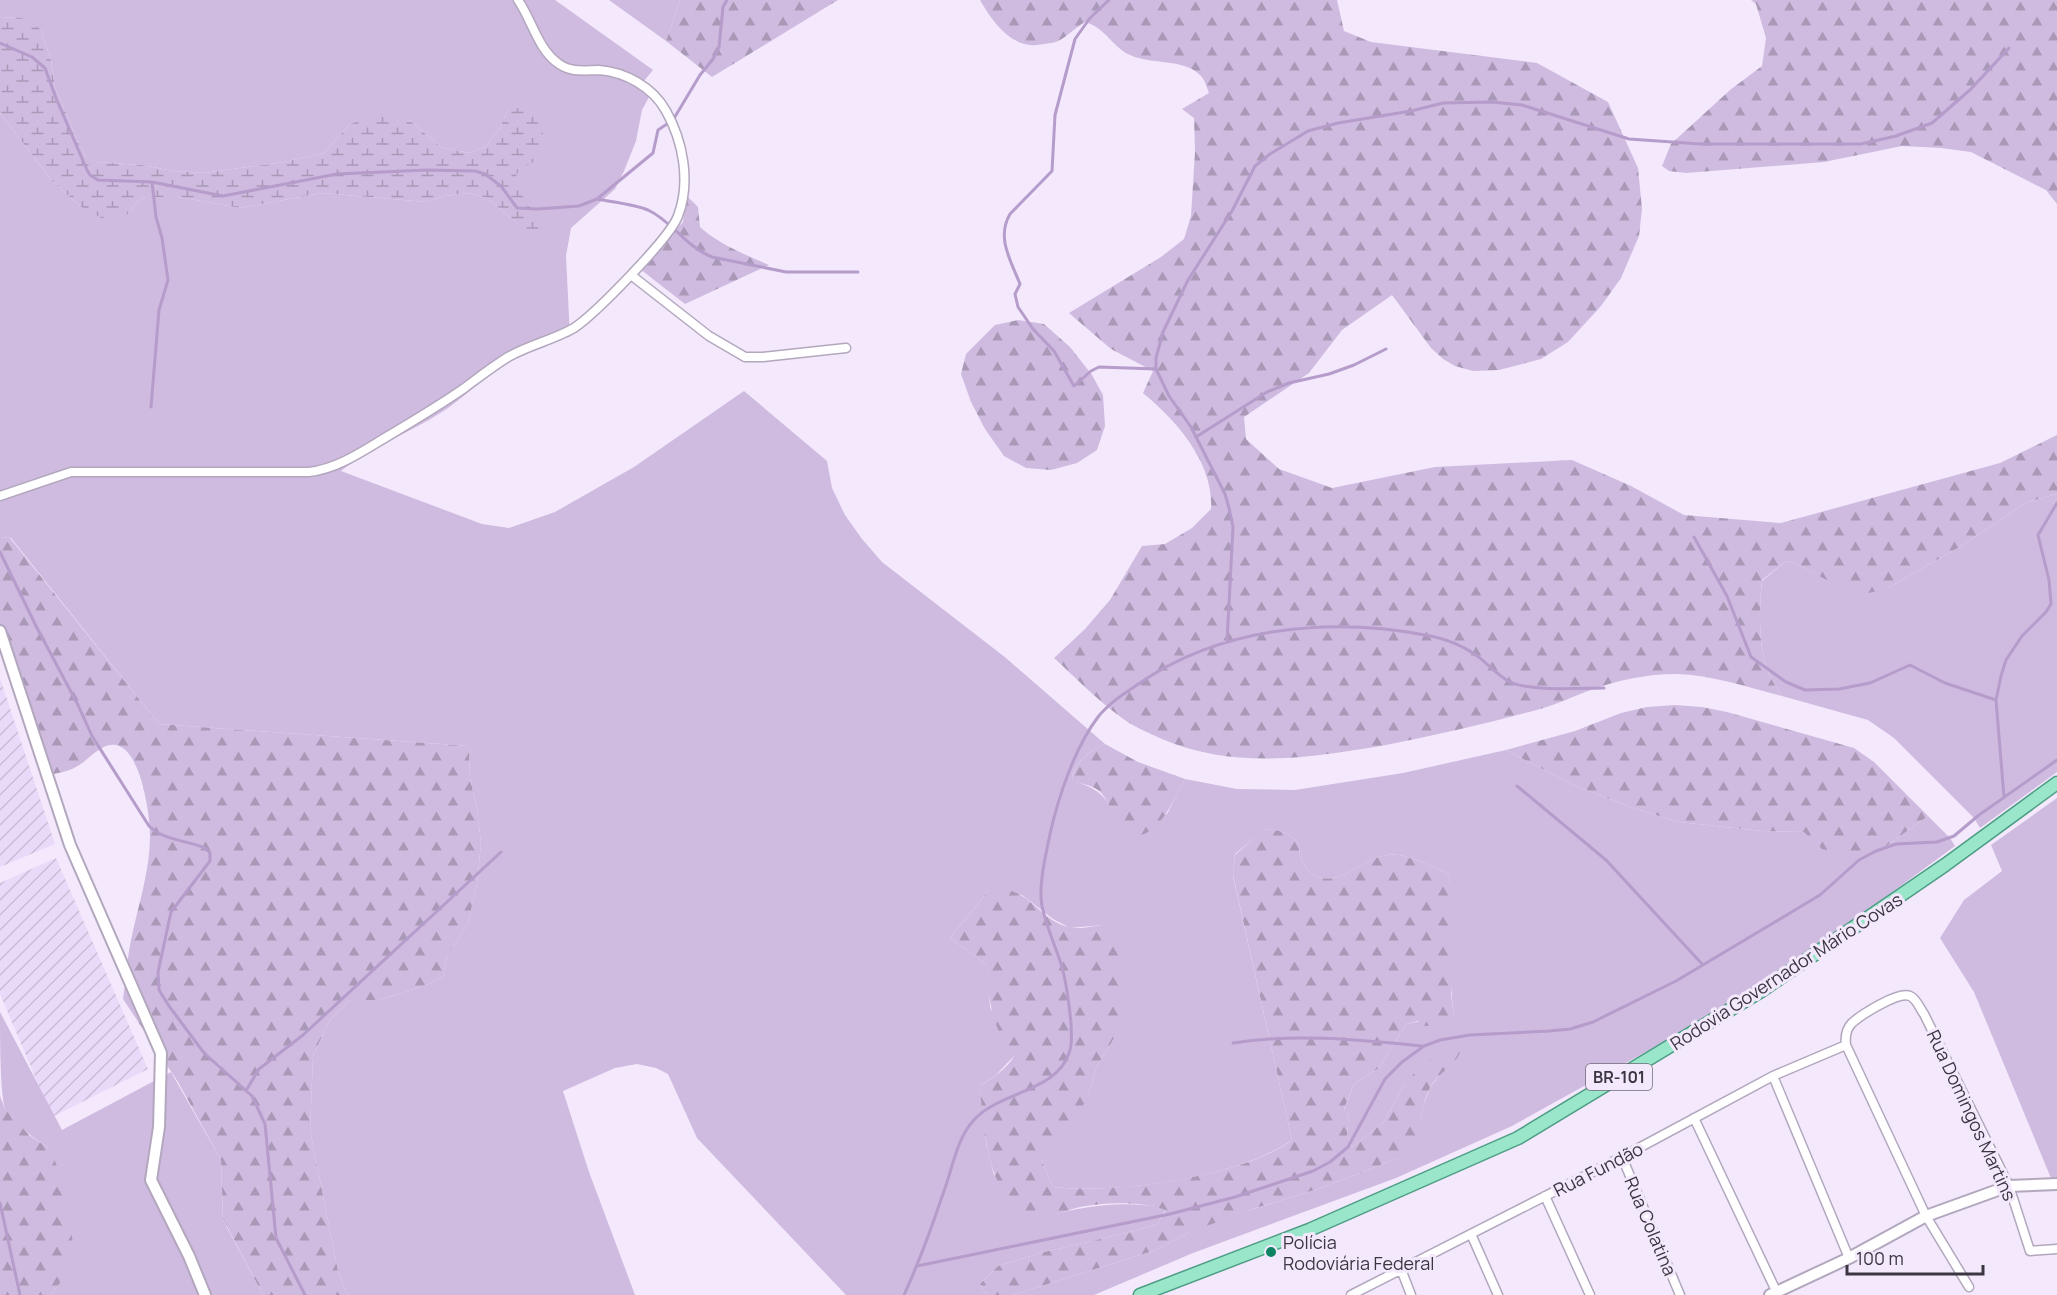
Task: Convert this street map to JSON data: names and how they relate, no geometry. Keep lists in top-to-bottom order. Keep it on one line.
{"streets":{"main road":["Rodovia Governador Mário Covas","BR-101"],"street":["Rua Domingos Martins","Rua Fundão","Rua Colatina"]},"crossings":[["Rua Domingos Martins","Rua Fundão"],["Rua Fundão","Rua Colatina"]],"places":["Polícia Rodoviária Federal"],"scale_bar":"100 m"}
